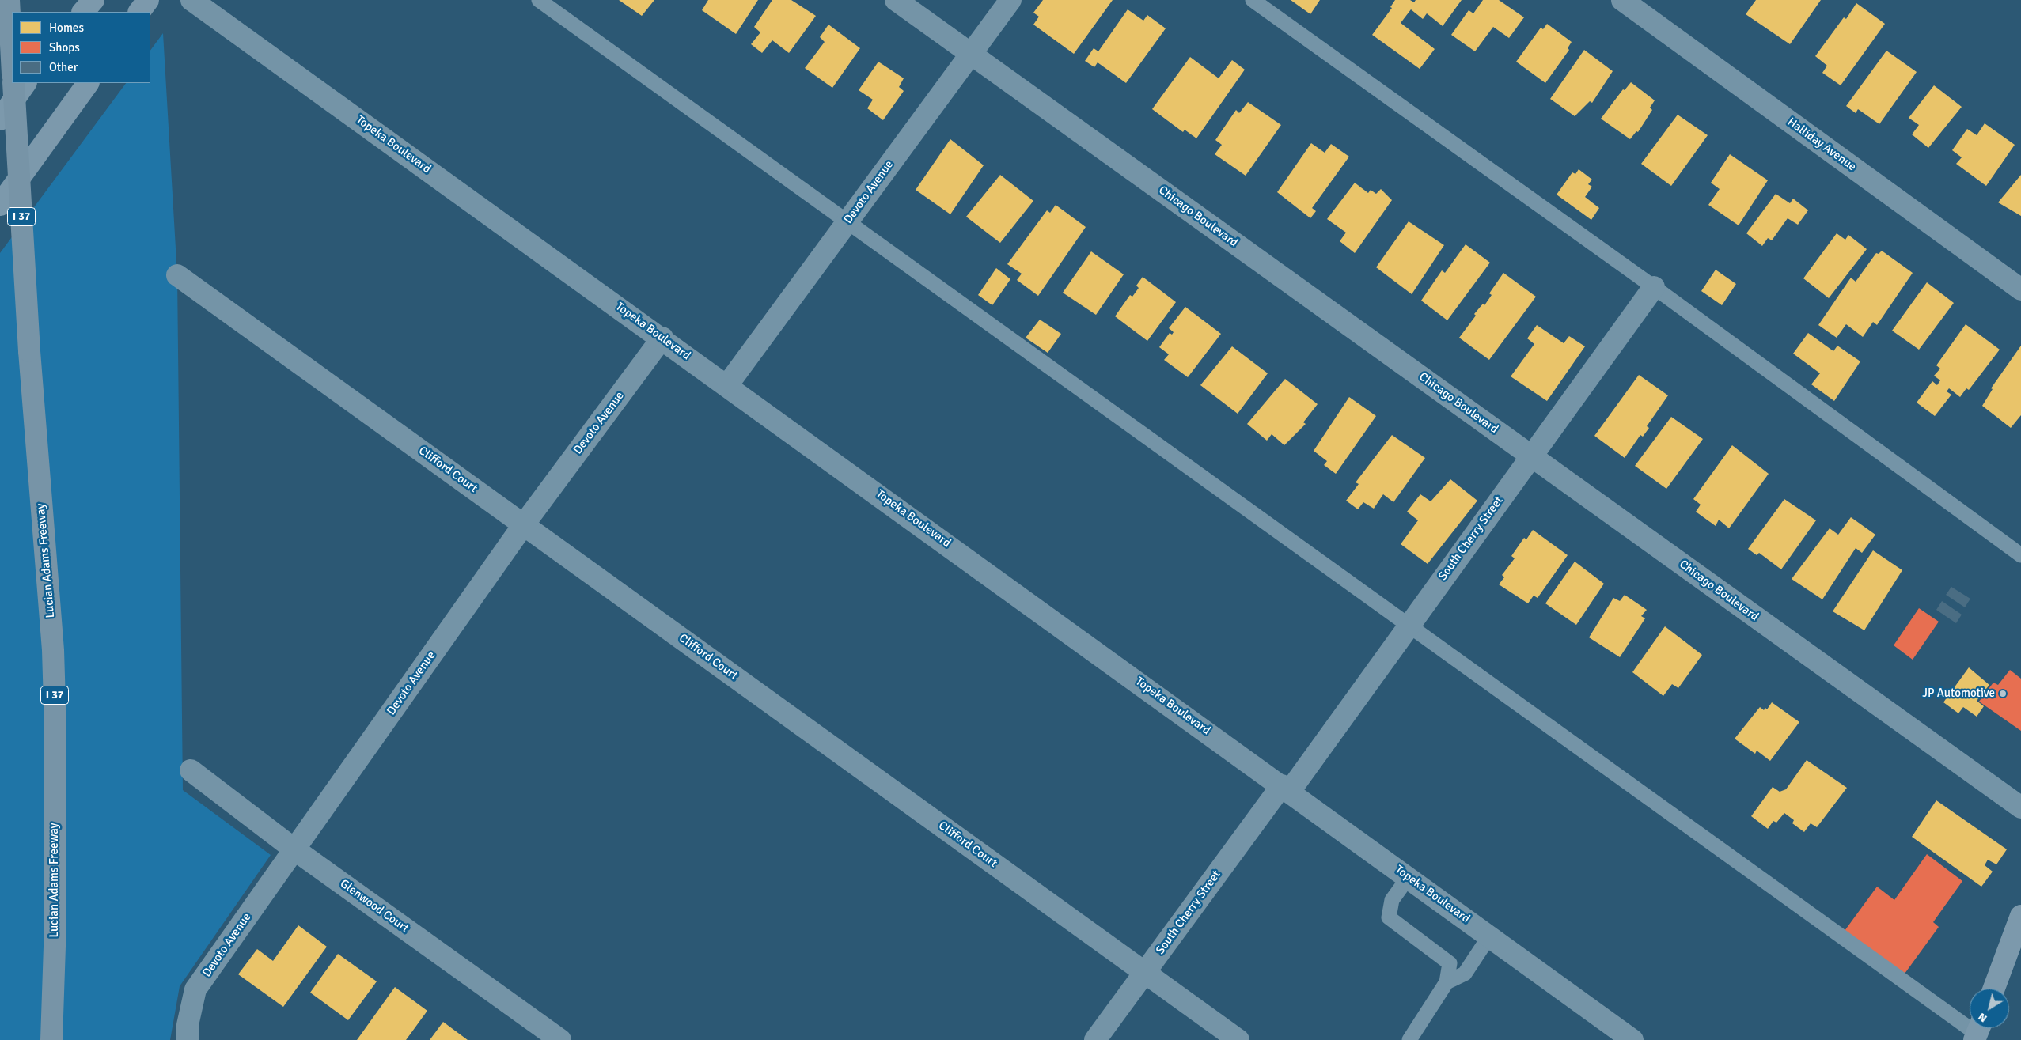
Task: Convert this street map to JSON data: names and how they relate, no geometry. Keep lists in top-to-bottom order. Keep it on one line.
{"streets":{"highway":["I 37","Lucian Adams Freeway"],"street":["Topeka Boulevard","Halliday Avenue","Devoto Avenue","Chicago Boulevard","Clifford Court","South Cherry Street","Glenwood Court"]},"crossings":[["Topeka Boulevard","Devoto Avenue"],["Topeka Boulevard","South Cherry Street"],["Devoto Avenue","Chicago Boulevard"],["Devoto Avenue","Clifford Court"],["Devoto Avenue","Glenwood Court"],["Chicago Boulevard","South Cherry Street"],["Clifford Court","South Cherry Street"]],"places":["JP Automotive"],"legend":["Homes","Shops","Other"],"north":"bottom left"}
